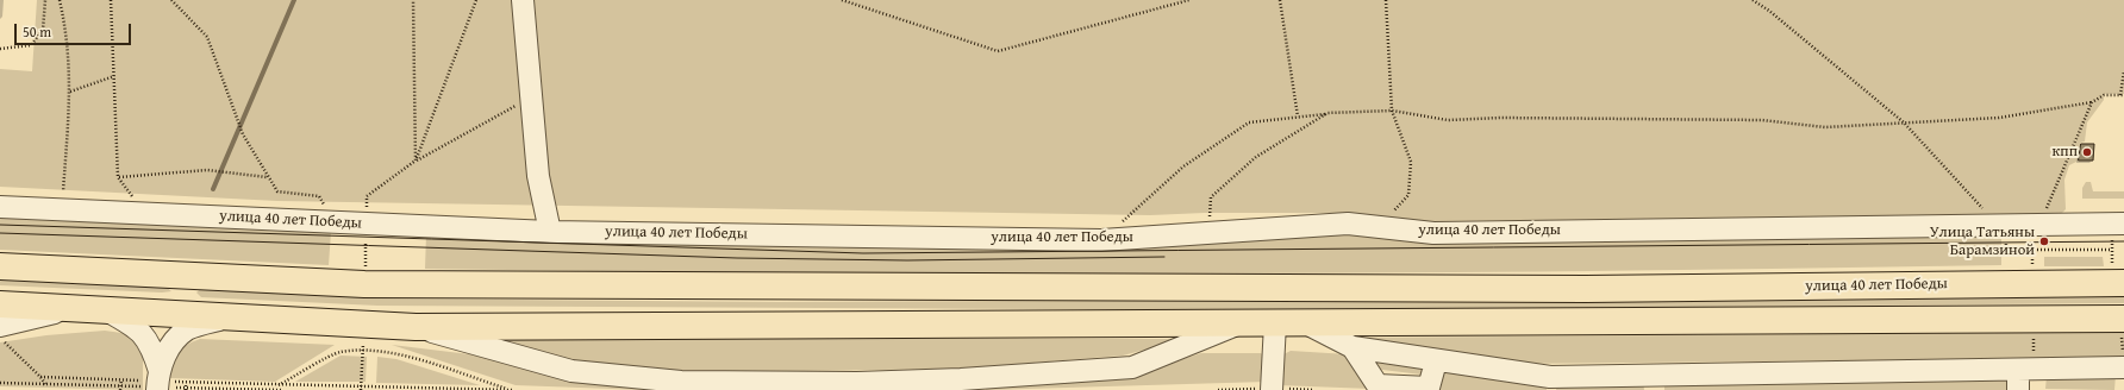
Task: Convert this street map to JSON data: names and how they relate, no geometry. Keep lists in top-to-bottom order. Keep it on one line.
{"streets":{"main road":["улица 40 лет Победы"]},"places":["кпп","Улица Татьяны Барамзиной"],"scale_bar":"50 m"}
